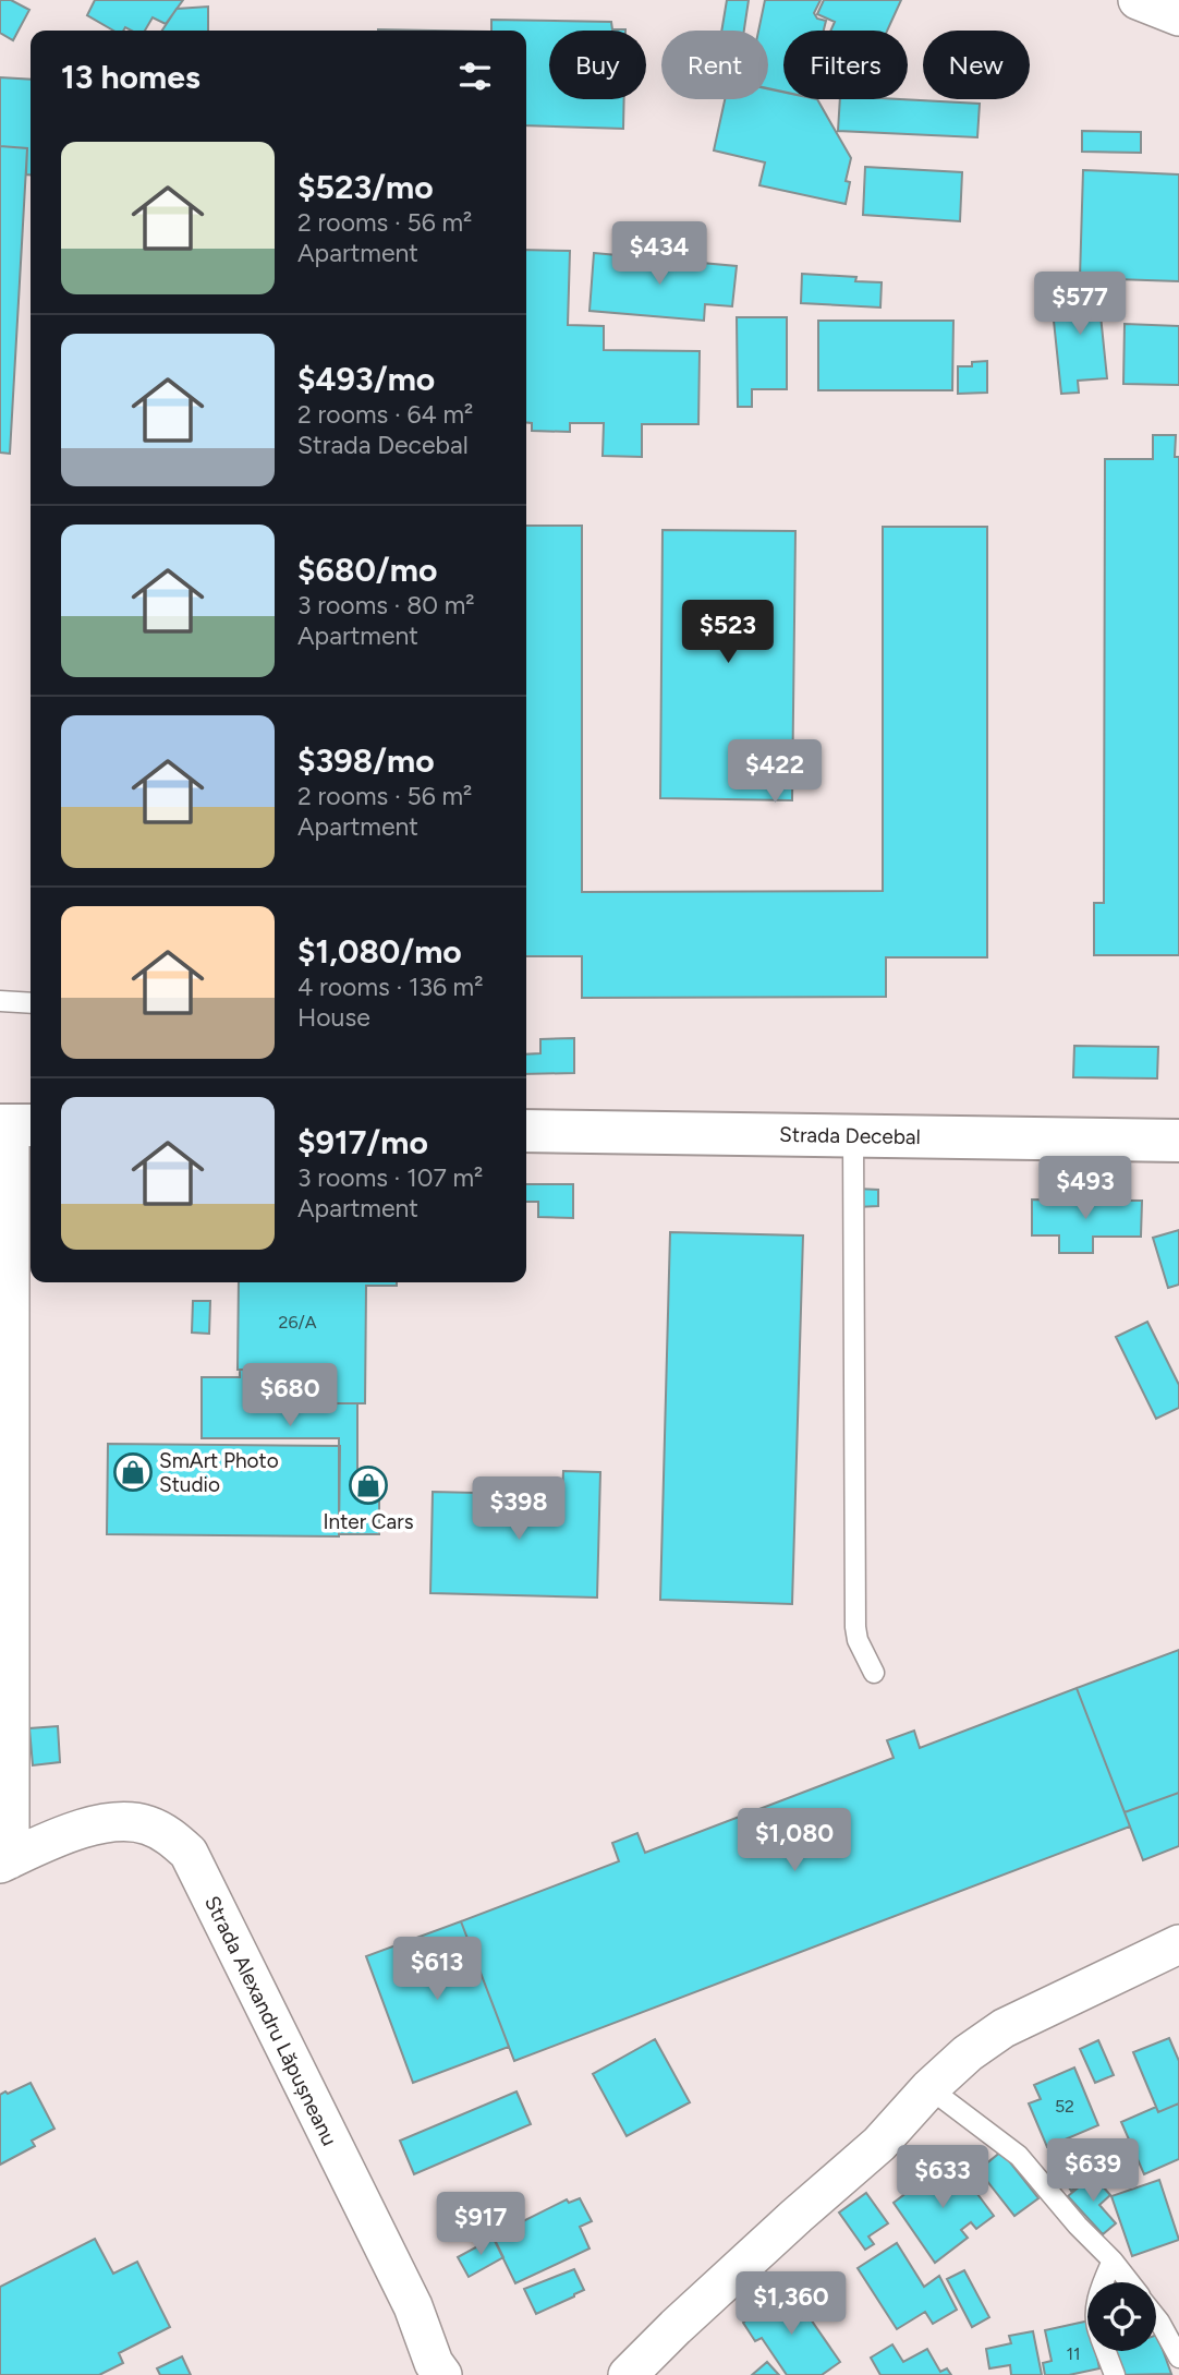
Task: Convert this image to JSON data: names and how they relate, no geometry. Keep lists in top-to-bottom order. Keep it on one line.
{"streets":{"main road":["Strada Decebal"],"street":["Strada Alexandru Lăpușneanu"]},"places":{"shop":["SmArt Photo Studio","Inter Cars"]},"house_numbers":["26/A","52","11"],"page":{"chip":["Buy","Rent","Filters","New"],"heading":"13 homes","list":[{"name":"$523/mo","note":"2 rooms · 56 m² · Apartment"},{"name":"$493/mo","note":"2 rooms · 64 m² · Strada Decebal"},{"name":"$680/mo","note":"3 rooms · 80 m² · Apartment"},{"name":"$398/mo","note":"2 rooms · 56 m² · Apartment"},{"name":"$1,080/mo","note":"4 rooms · 136 m² · House"},{"name":"$917/mo","note":"3 rooms · 107 m² · Apartment"}],"price":["$434","$577","$523","$422","$493","$680","$398","$1,080","$613","$639","$633","$917","$1,360"]}}
